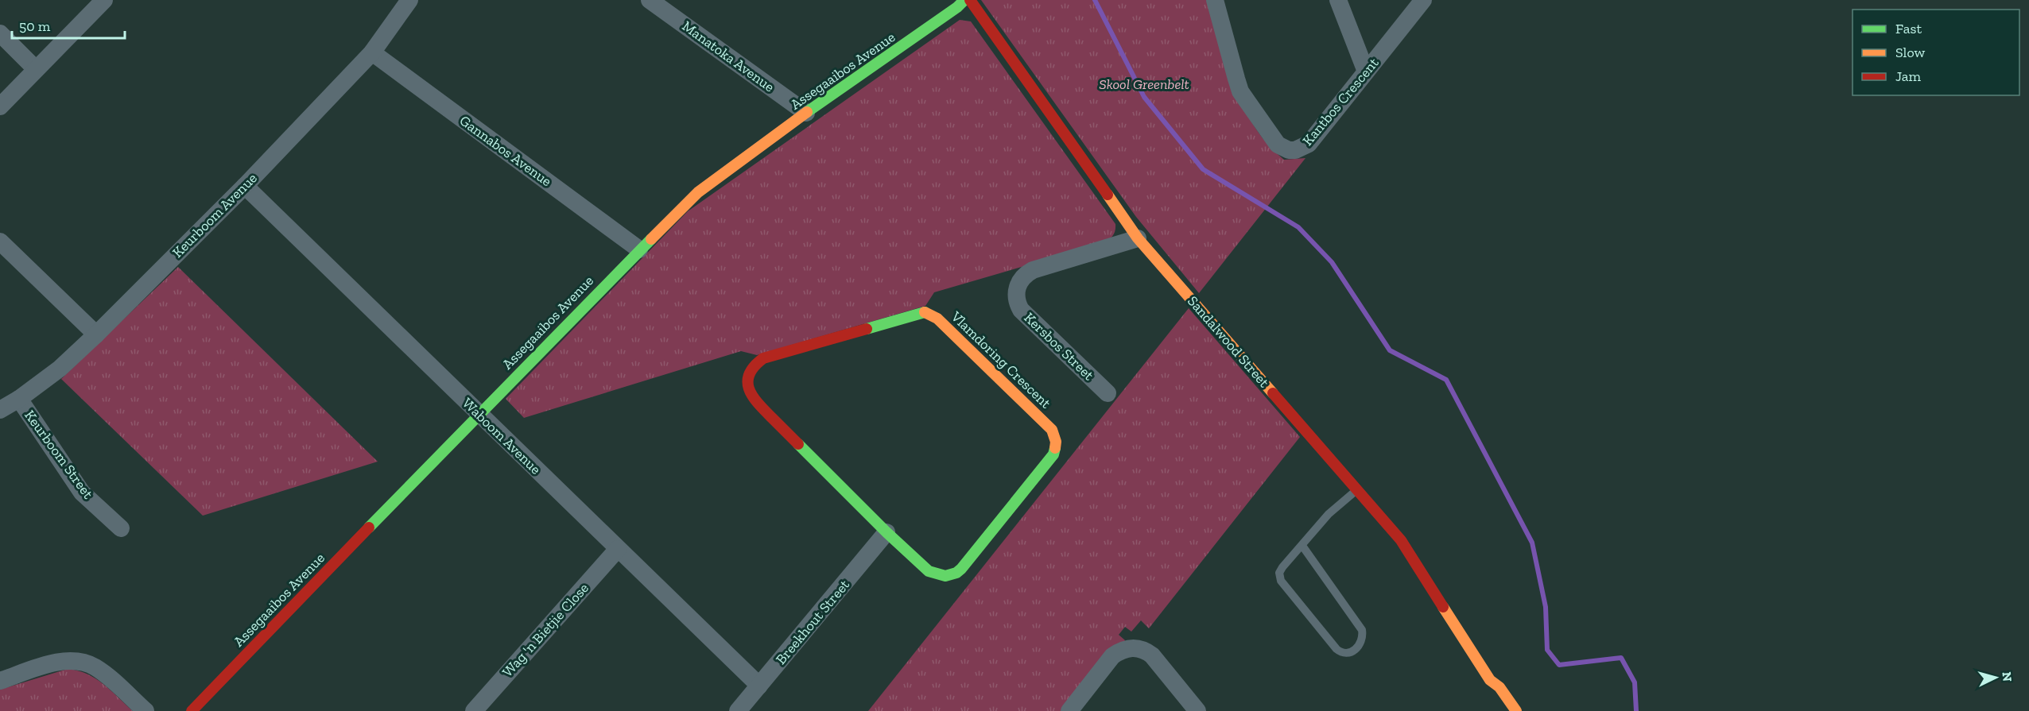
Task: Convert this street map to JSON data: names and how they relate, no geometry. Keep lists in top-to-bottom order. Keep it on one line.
{"streets":{"street":["Manatoka Avenue","Assegaaibos Avenue","Kantbos Crescent","Gannabos Avenue","Keurboom Avenue","Sandalwood Street","Kersbos Street","Vlamdoring Crescent","Waboom Avenue","Keurboom Street","Breekhout Street","Wag 'n Bietjie Close"]},"crossings":[["Manatoka Avenue","Assegaaibos Avenue"],["Assegaaibos Avenue","Gannabos Avenue"],["Assegaaibos Avenue","Waboom Avenue"],["Gannabos Avenue","Keurboom Avenue"],["Keurboom Avenue","Waboom Avenue"],["Keurboom Avenue","Keurboom Street"],["Sandalwood Street","Kersbos Street"],["Vlamdoring Crescent","Breekhout Street"],["Waboom Avenue","Breekhout Street"],["Waboom Avenue","Wag 'n Bietjie Close"]],"parks":["Skool Greenbelt"],"legend":["Fast","Slow","Jam"],"scale_bar":"50 m","north":"right"}
